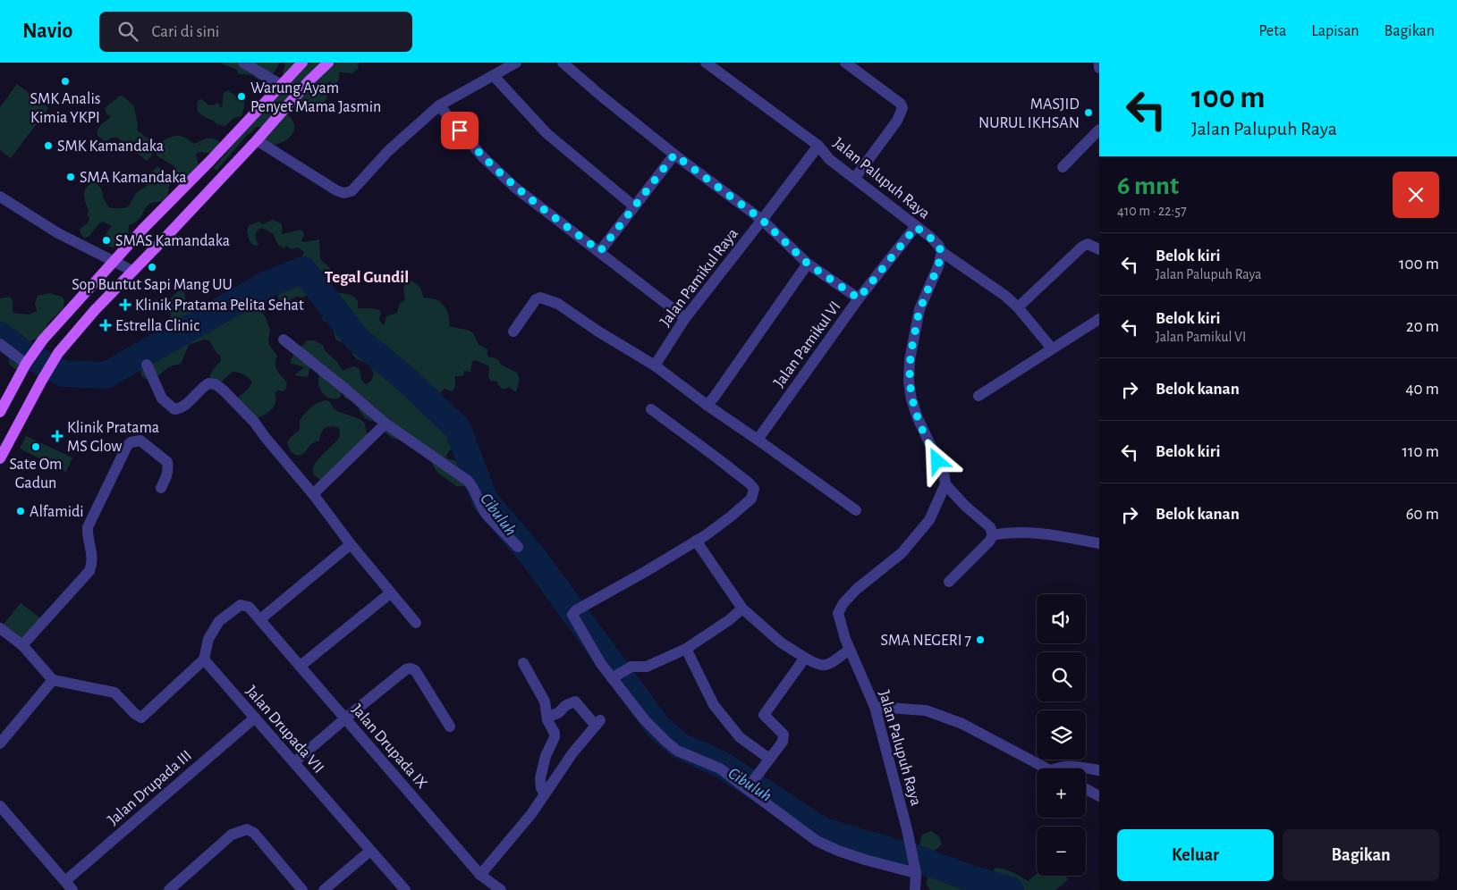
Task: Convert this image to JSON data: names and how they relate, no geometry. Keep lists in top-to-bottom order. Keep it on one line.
{"streets":{"street":["Jalan Palupuh Raya","Jalan Pamikul Raya","Jalan Pamikul VI","Jalan Drupada VII","Jalan Drupada IX","Jalan Drupada III"]},"crossings":[["Jalan Palupuh Raya","Jalan Pamikul Raya"],["Jalan Palupuh Raya","Jalan Pamikul VI"],["Jalan Drupada VII","Jalan Drupada III"]],"districts":["Tegal Gundil"],"water":["Cibuluh"],"places":{"other":["SMK Analis Kimia YKPI","Warung Ayam Penyet Mama Jasmin","MASJID NURUL IKHSAN","SMK Kamandaka","SMA Kamandaka","SMAS Kamandaka","Sop Buntut Sapi Mang UU","Sate Om Gadun","Alfamidi","SMA NEGERI 7"],"health":["Klinik Pratama Pelita Sehat","Estrella Clinic","Klinik Pratama MS Glow"]},"page":{"header":"Navio","search":"Cari di sini","nav":["Peta","Lapisan","Bagikan"],"turn":["100 m","Jalan Palupuh Raya"],"heading":["6 mnt","410 m · 22:57"],"list":[{"name":"Belok kiri","note":"Jalan Palupuh Raya","value":"100 m"},{"name":"Belok kiri","note":"Jalan Pamikul VI","value":"20 m"},{"name":"Belok kanan","value":"40 m"},{"name":"Belok kiri","value":"110 m"},{"name":"Belok kanan","value":"60 m"}],"map_buttons":["+","−"],"buttons":["Keluar","Bagikan"]}}
